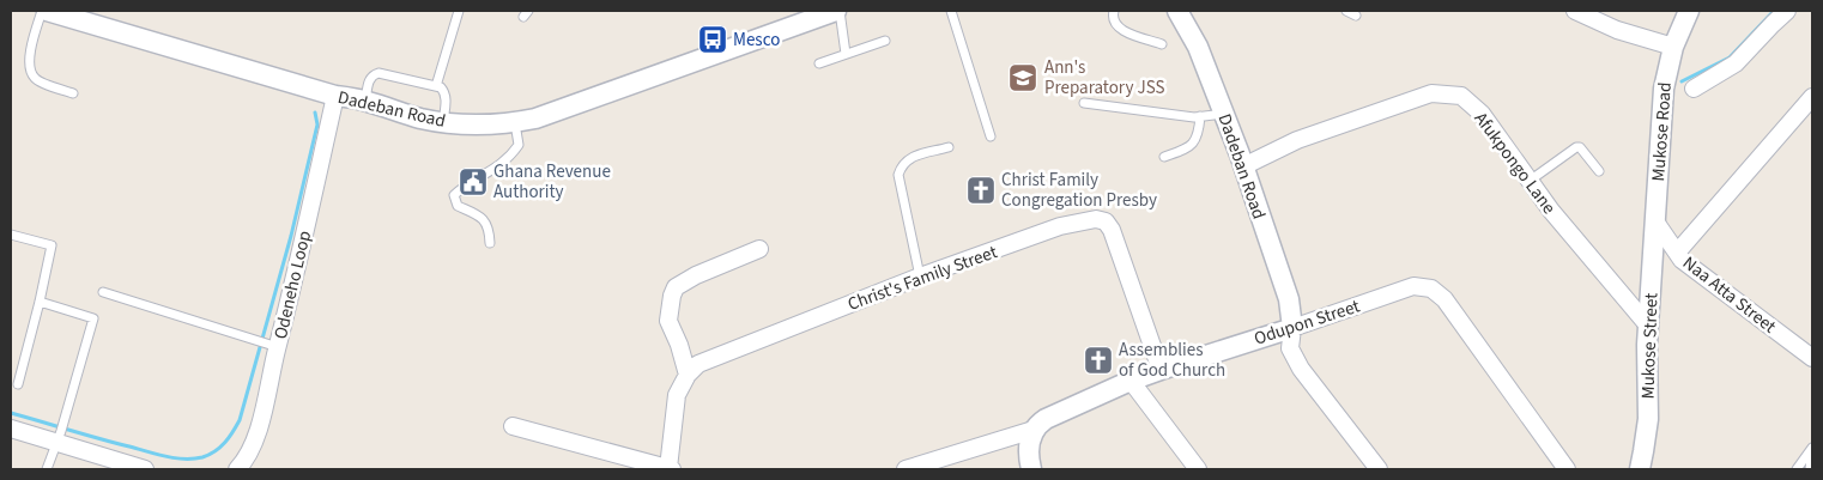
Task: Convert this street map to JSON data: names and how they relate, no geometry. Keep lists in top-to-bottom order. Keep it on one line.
{"streets":{"street":["Dadeban Road","Mukose Road","Afukpongo Lane","Christ's Family Street","Odeneho Loop","Naa Atta Street","Odupon Street","Mukose Street"]},"crossings":[["Dadeban Road","Afukpongo Lane"],["Dadeban Road","Odeneho Loop"],["Dadeban Road","Odupon Street"],["Mukose Road","Naa Atta Street"],["Mukose Road","Mukose Street"],["Afukpongo Lane","Mukose Street"],["Christ's Family Street","Odupon Street"],["Naa Atta Street","Mukose Street"]],"places":{"bus stop":["Mesco"],"school or university":["Ann's Preparatory JSS"],"public building":["Ghana Revenue Authority"],"church":["Christ Family Congregation Presby","Assemblies of God Church"]}}
